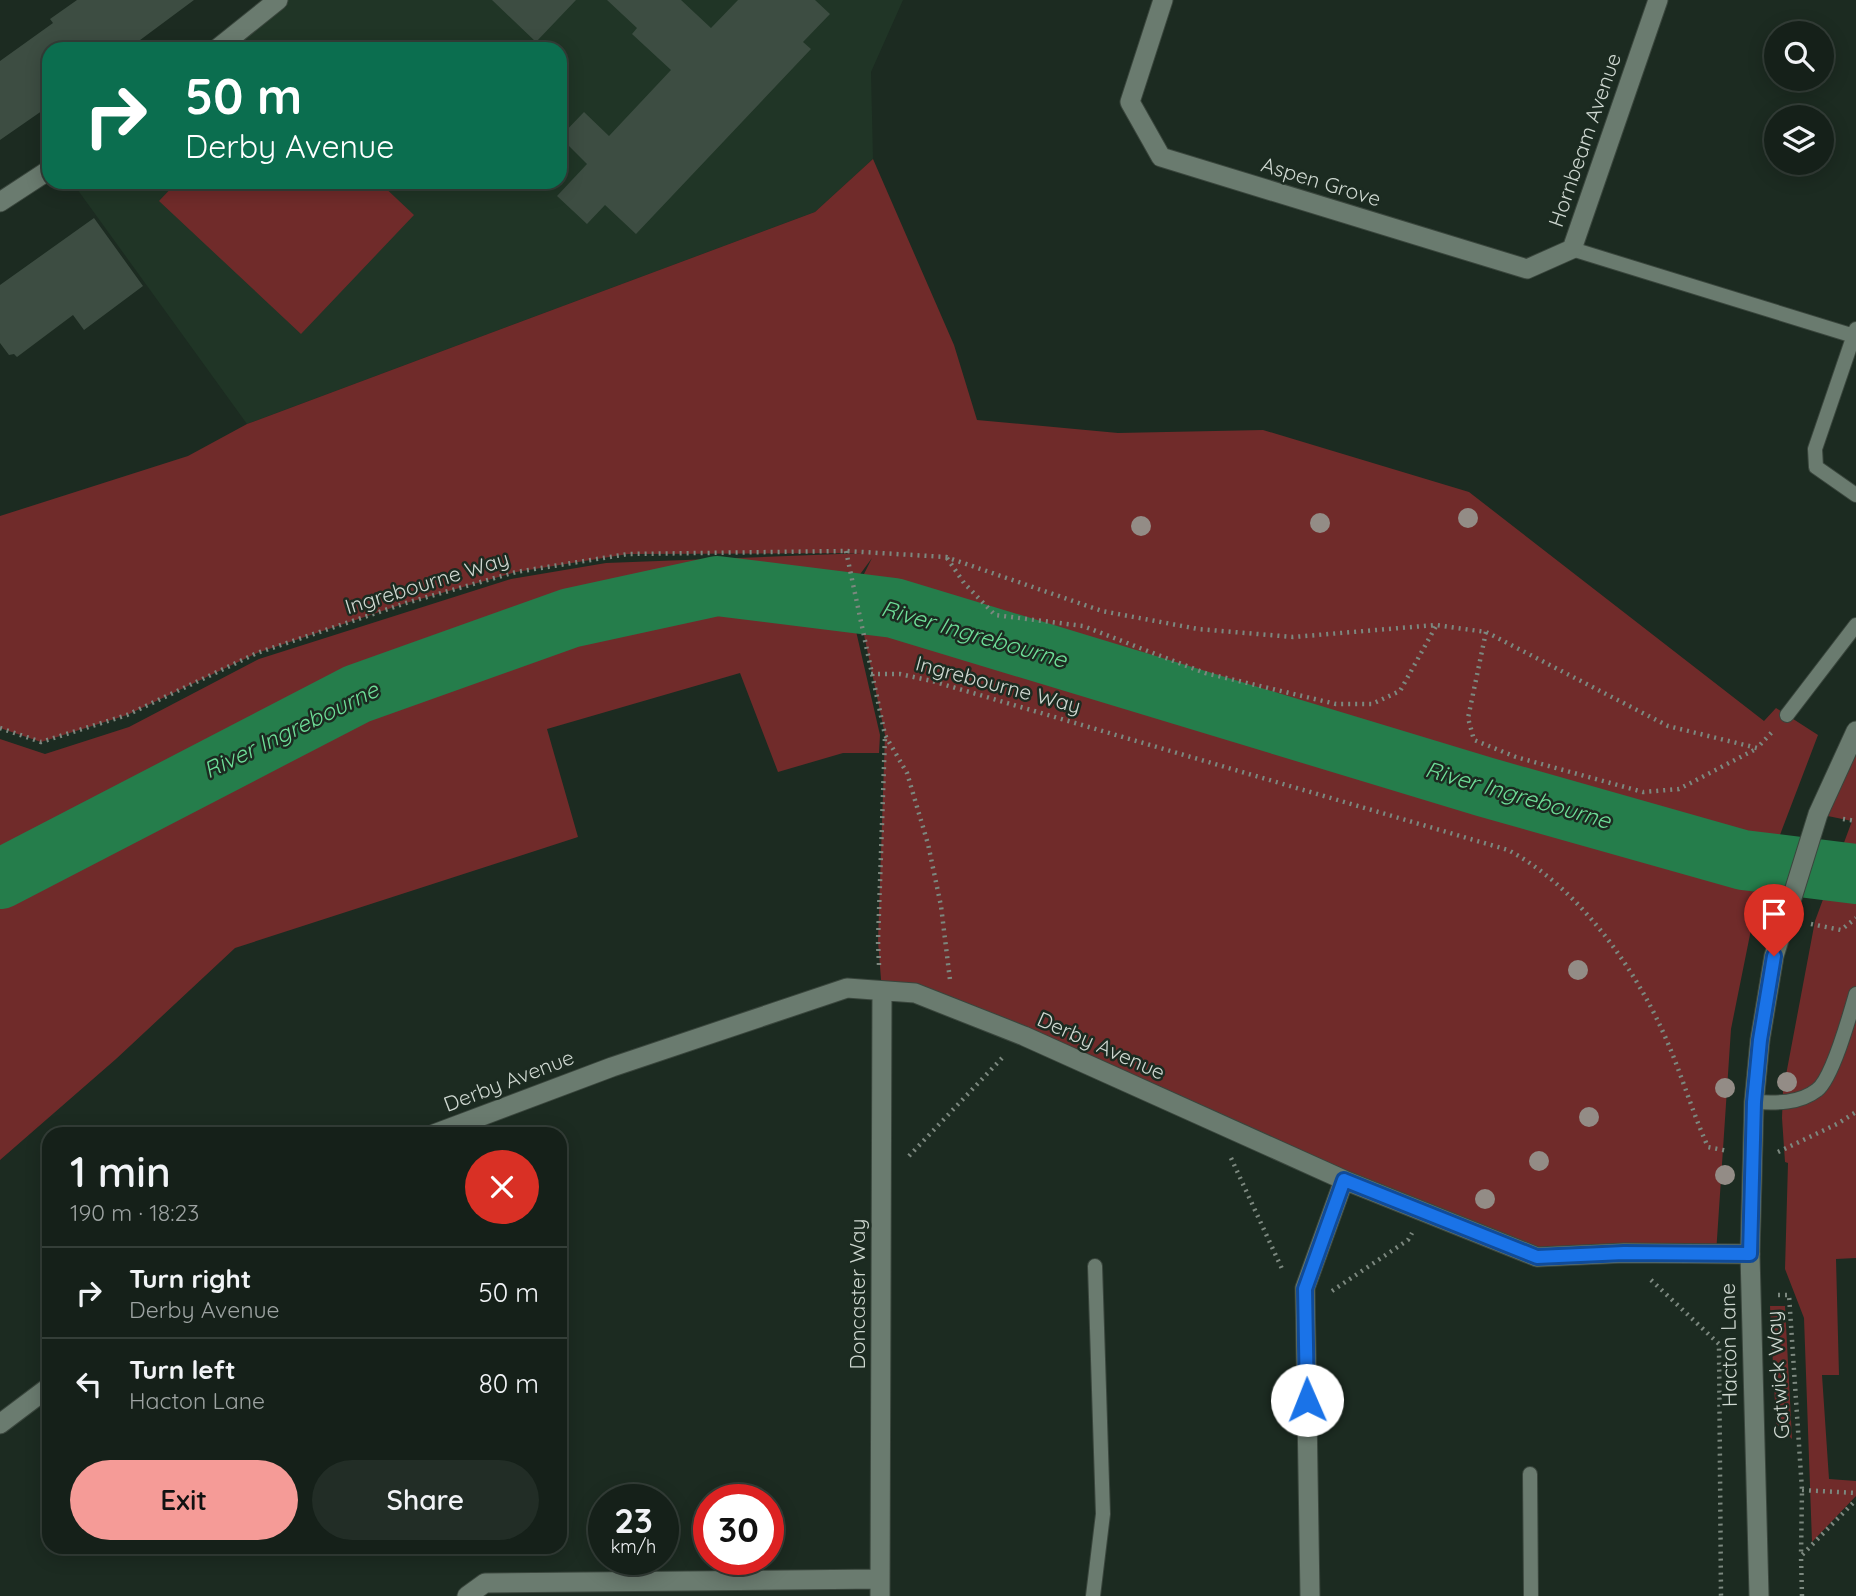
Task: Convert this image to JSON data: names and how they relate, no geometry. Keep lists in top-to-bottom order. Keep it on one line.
{"streets":{"street":["Hornbeam Avenue","Aspen Grove","Derby Avenue","Doncaster Way","Hacton Lane"],"path":["Ingrebourne Way","Gatwick Way"]},"crossings":[["Hornbeam Avenue","Aspen Grove"],["Derby Avenue","Doncaster Way"],["Derby Avenue","Hacton Lane"],["Hacton Lane","Gatwick Way"]],"water":["River Ingrebourne"],"page":{"turn":["50 m","Derby Avenue"],"heading":["1 min","190 m · 18:23"],"list":[{"name":"Turn right","note":"Derby Avenue","value":"50 m"},{"name":"Turn left","note":"Hacton Lane","value":"80 m"}],"buttons":["Exit","Share"],"speed":"23 km/h","limit":"30"}}
